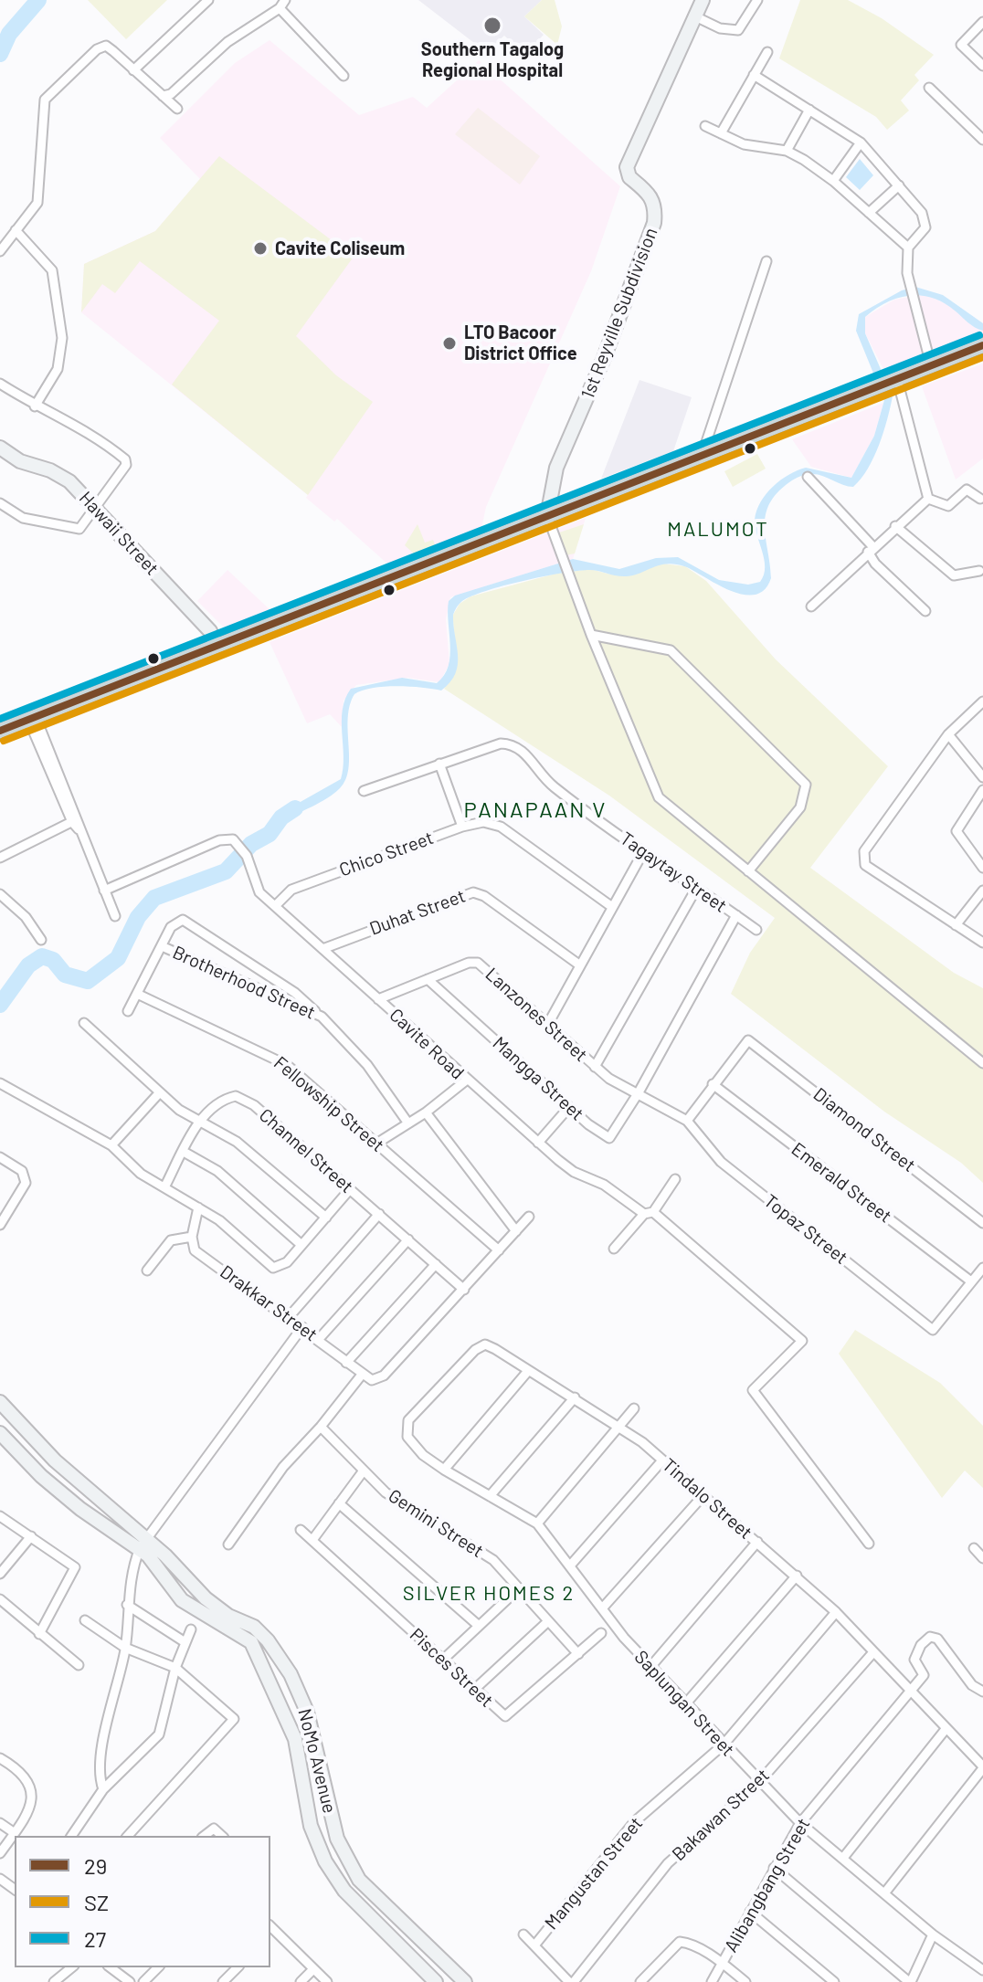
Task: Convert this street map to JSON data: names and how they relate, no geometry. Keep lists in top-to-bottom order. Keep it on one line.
{"streets":{"main road":["1st Reyville Subdivision","Hawaii Street","NoMo Avenue"],"street":["Chico Street","Tagaytay Street","Duhat Street","Brotherhood Street","Lanzones Street","Cavite Road","Mangga Street","Fellowship Street","Diamond Street","Channel Street","Emerald Street","Topaz Street","Drakkar Street","Tindalo Street","Gemini Street","Pisces Street","Saplungan Street","Bakawan Street","Mangustan Street","Alibangbang Street"]},"crossings":[["Chico Street","Cavite Road"],["Duhat Street","Cavite Road"],["Lanzones Street","Cavite Road"],["Lanzones Street","Mangga Street"],["Lanzones Street","Topaz Street"],["Diamond Street","Emerald Street"],["Channel Street","Drakkar Street"],["Emerald Street","Topaz Street"],["Tindalo Street","Saplungan Street"],["Tindalo Street","Bakawan Street"],["Tindalo Street","Mangustan Street"],["Tindalo Street","Alibangbang Street"],["Gemini Street","Pisces Street"],["Saplungan Street","Bakawan Street"],["Saplungan Street","Mangustan Street"],["Saplungan Street","Alibangbang Street"]],"districts":["MALUMOT","PANAPAAN V","SILVER HOMES 2"],"places":["Southern Tagalog Regional Hospital","Cavite Coliseum","LTO Bacoor District Office"],"lines":["transit line 27","transit line 29","transit line SZ"],"legend":["29","SZ","27"]}
